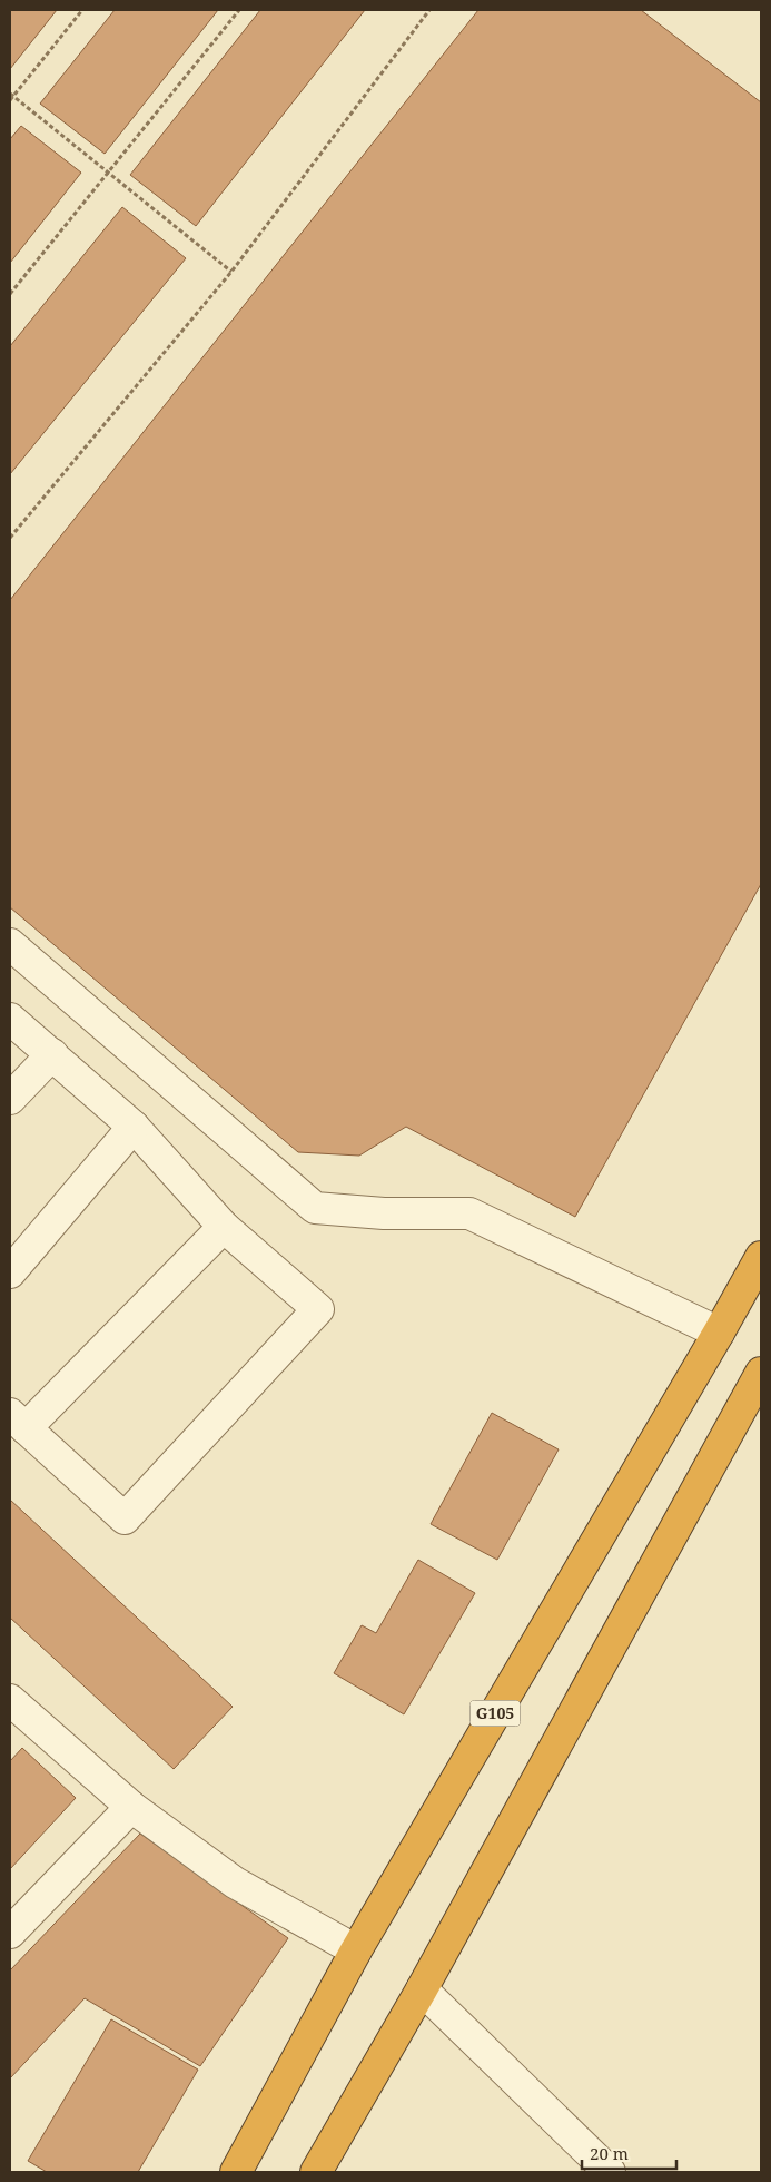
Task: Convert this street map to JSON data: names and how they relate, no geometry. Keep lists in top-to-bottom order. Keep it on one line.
{"streets":{"highway":["G105"]},"scale_bar":"20 m"}
